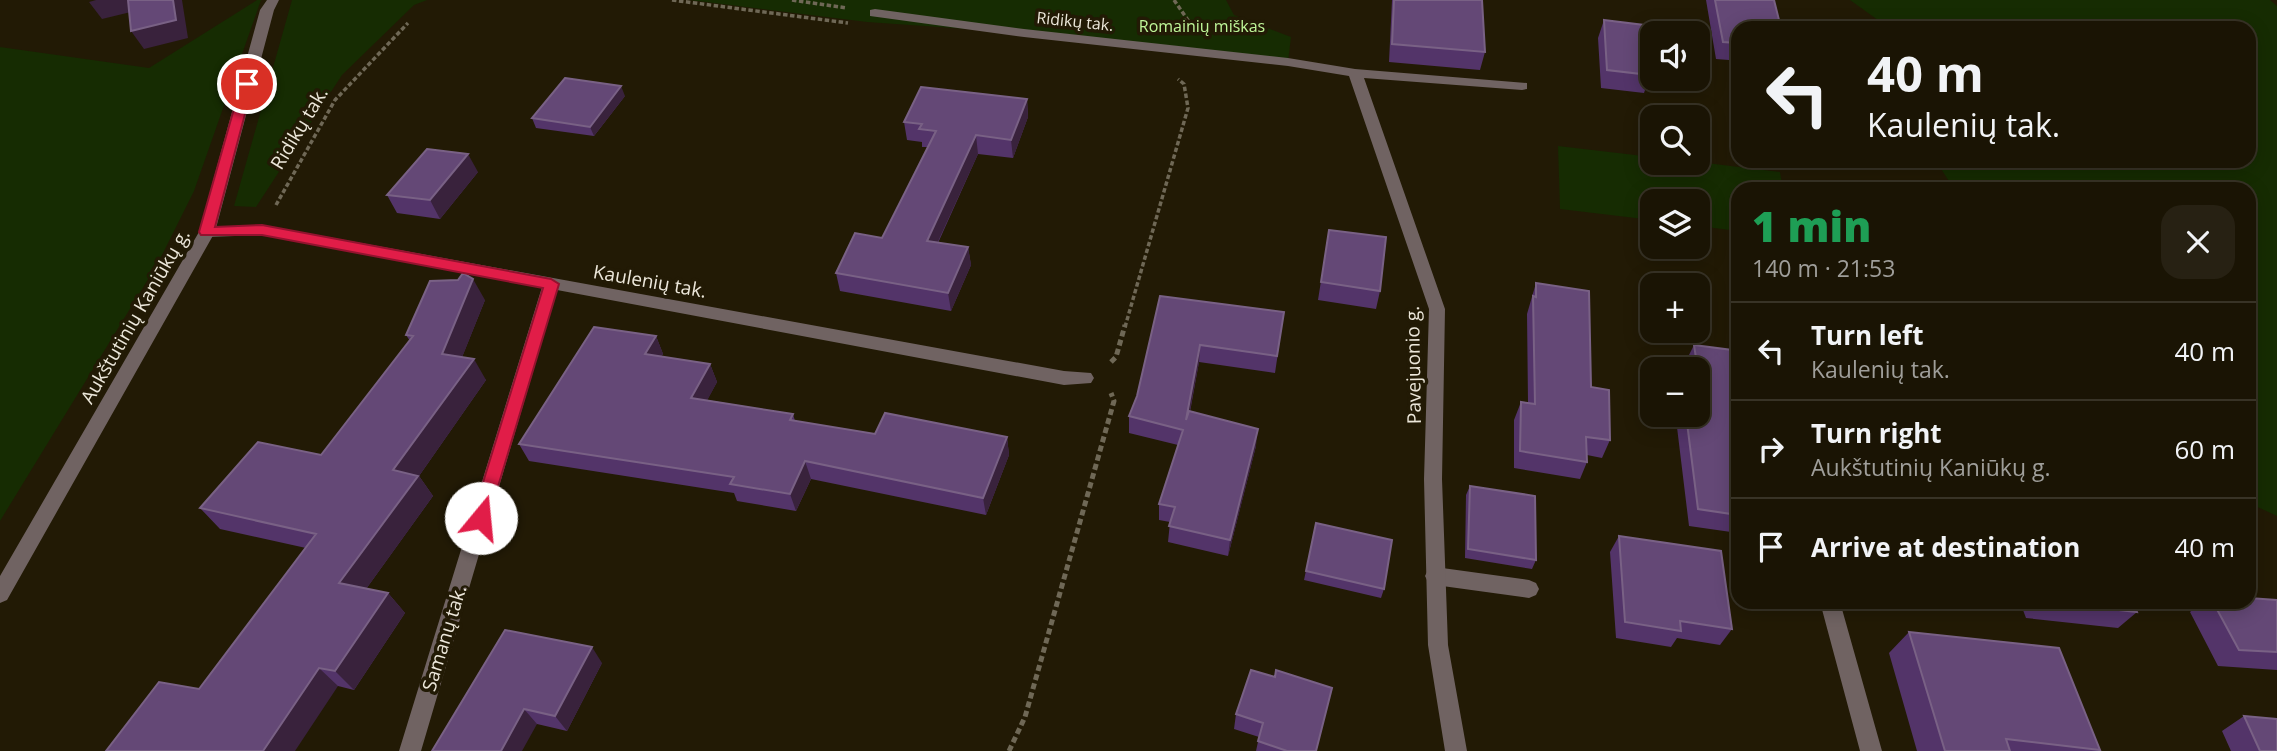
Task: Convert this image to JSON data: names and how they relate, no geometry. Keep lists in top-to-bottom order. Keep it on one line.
{"streets":{"street":["Ridikų tak.","Kaulenių tak.","Aukštutinių Kaniūkų g.","Pavejuonio g.","Samanų tak."]},"crossings":[["Ridikų tak.","Kaulenių tak."],["Ridikų tak.","Pavejuonio g."],["Kaulenių tak.","Aukštutinių Kaniūkų g."],["Kaulenių tak.","Samanų tak."]],"parks":["Romainių miškas"],"page":{"map_buttons":["+","−"],"turn":["40 m","Kaulenių tak."],"heading":["1 min","140 m · 21:53"],"list":[{"name":"Turn left","note":"Kaulenių tak.","value":"40 m"},{"name":"Turn right","note":"Aukštutinių Kaniūkų g.","value":"60 m"},{"name":"Arrive at destination","value":"40 m"}]}}
